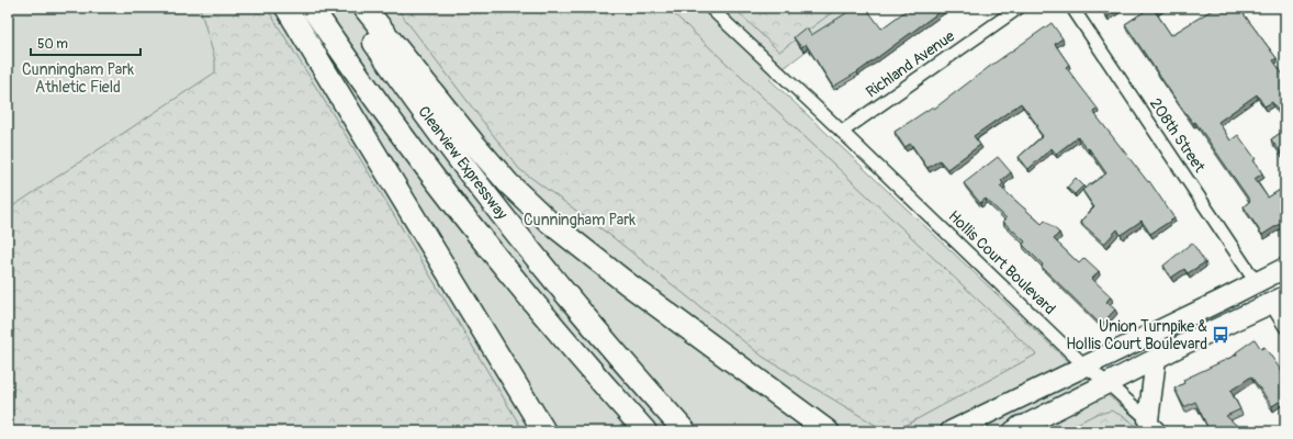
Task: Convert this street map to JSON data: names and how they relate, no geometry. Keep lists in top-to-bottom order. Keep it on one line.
{"streets":{"highway":["Clearview Expressway"],"street":["Richland Avenue","208th Street","Hollis Court Boulevard"]},"crossings":[["Richland Avenue","Hollis Court Boulevard"]],"parks":["Cunningham Park Athletic Field","Cunningham Park"],"places":{"bus stop":["Union Turnpike & Hollis Court Boulevard"]},"scale_bar":"50 m"}
